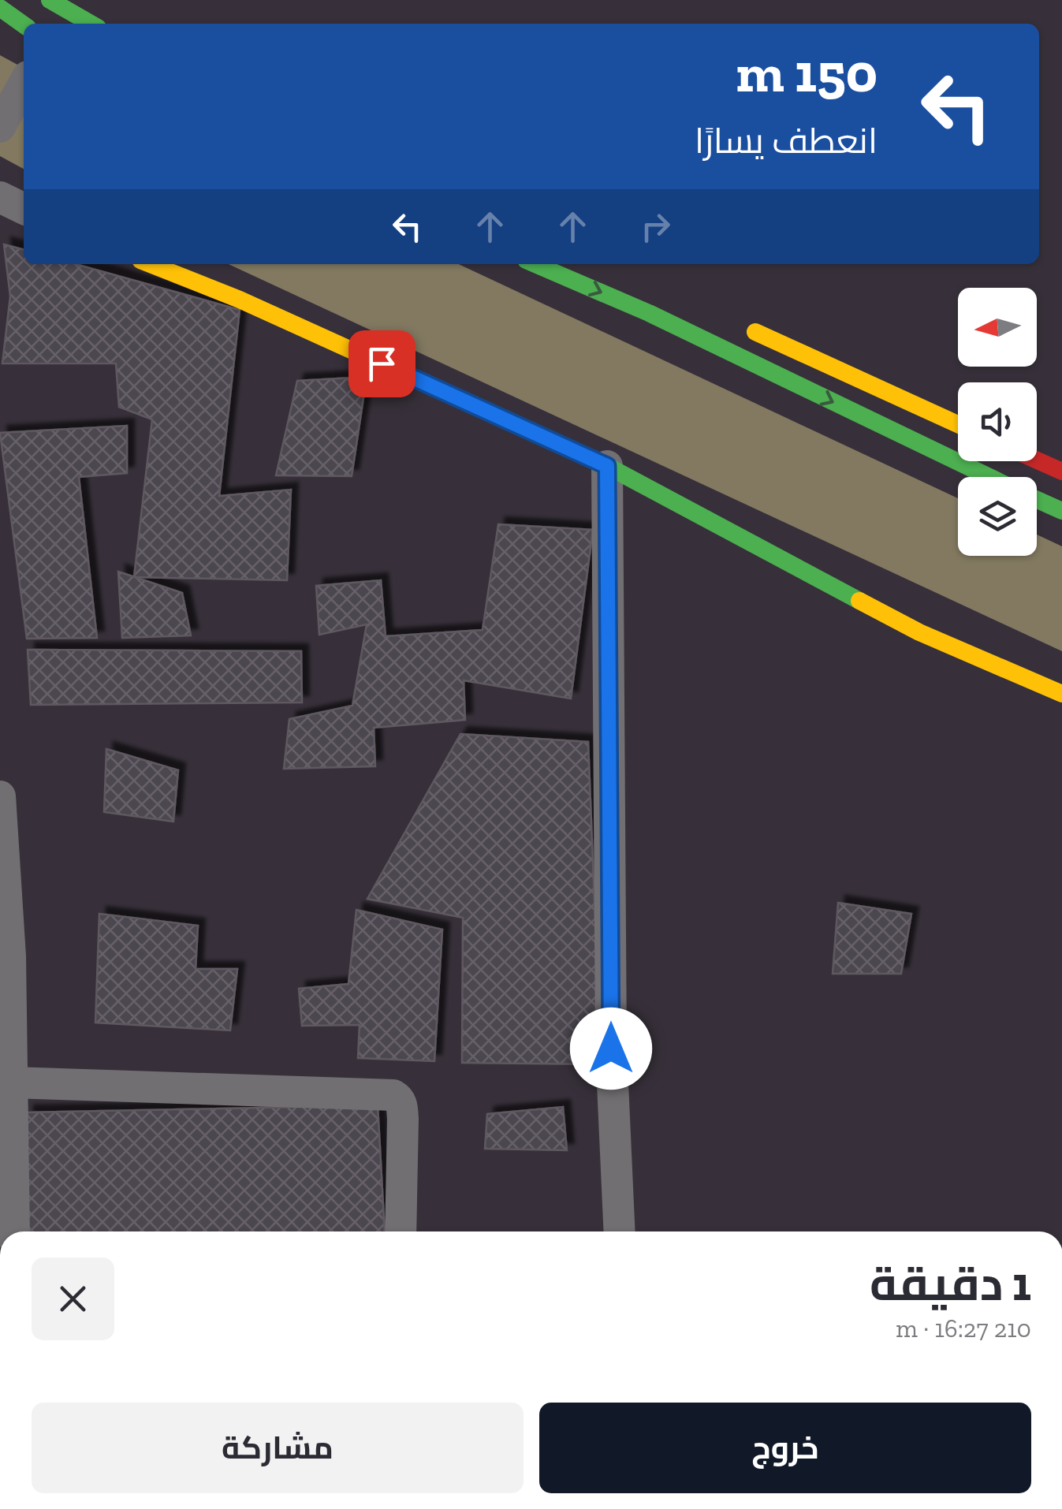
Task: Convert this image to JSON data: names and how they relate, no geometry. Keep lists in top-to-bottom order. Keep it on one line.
{"north":"left","page":{"turn":["150 m","انعطف يسارًا"],"heading":["1 دقيقة","210 m · 16:27"],"buttons":["خروج","مشاركة"]}}
